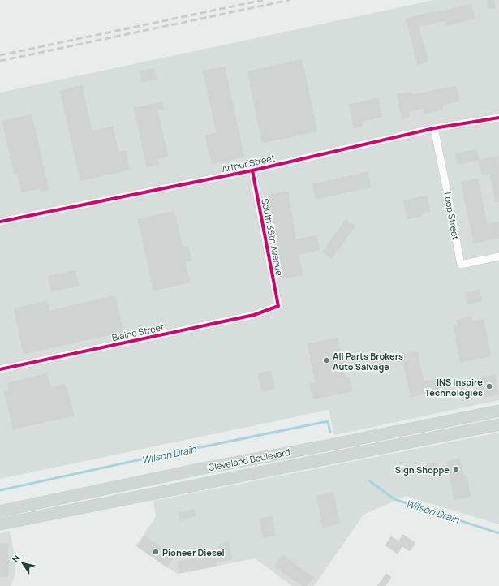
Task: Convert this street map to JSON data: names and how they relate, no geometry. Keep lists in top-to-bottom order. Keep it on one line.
{"streets":{"main road":["Cleveland Boulevard"],"street":["Arthur Street","Loop Street","South 36th Avenue","Blaine Street"]},"crossings":[["Arthur Street","Loop Street"],["Arthur Street","South 36th Avenue"],["South 36th Avenue","Blaine Street"]],"water":["Wilson Drain"],"places":["All Parts Brokers Auto Salvage","INS Inspire Technologies","Sign Shoppe","Pioneer Diesel"],"north":"top left"}
